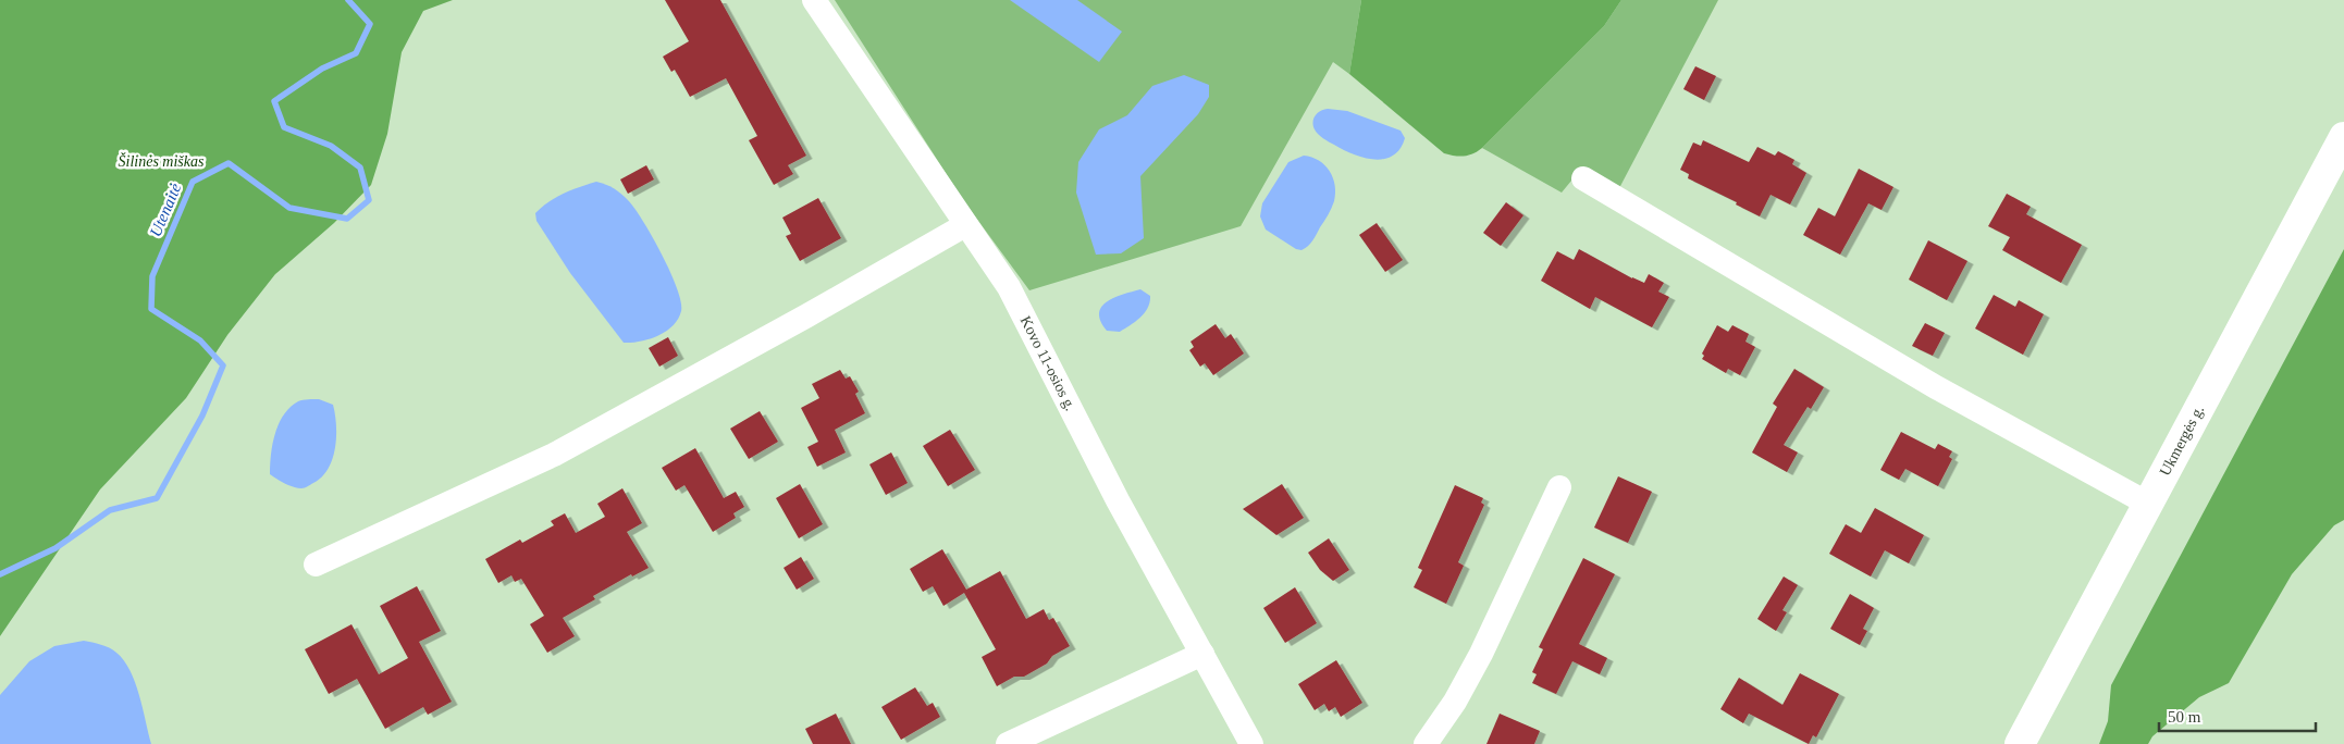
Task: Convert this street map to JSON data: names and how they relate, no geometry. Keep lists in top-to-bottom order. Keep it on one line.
{"streets":{"highway":["Ukmergės g."],"street":["Kovo 11-osios g."]},"water":["Utenaitė"],"parks":["Šilinės miškas"],"scale_bar":"50 m"}
